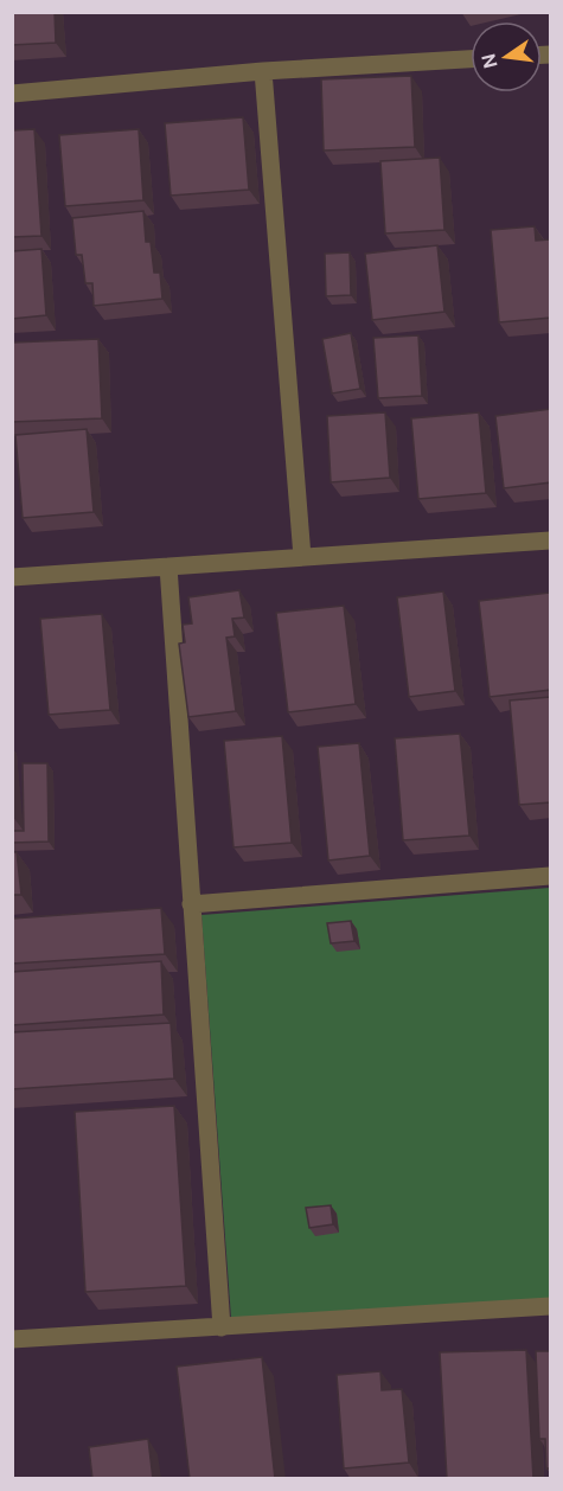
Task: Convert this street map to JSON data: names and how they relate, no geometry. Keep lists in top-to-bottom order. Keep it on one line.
{"north":"left"}
